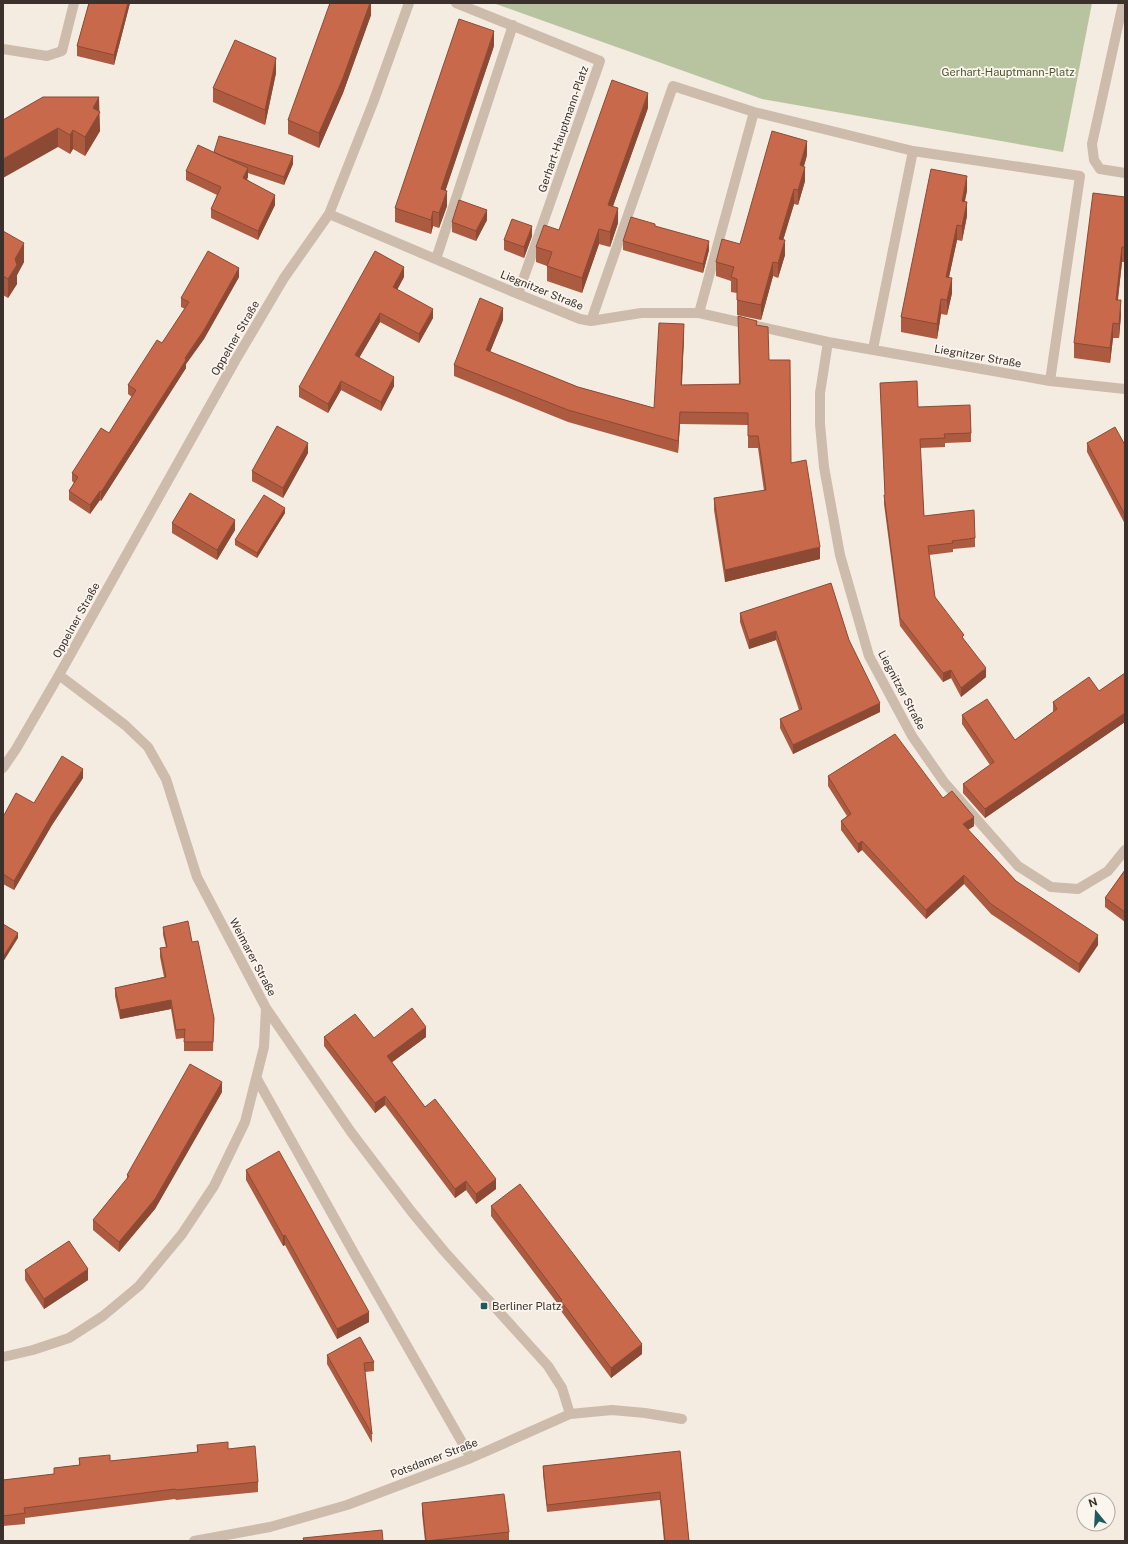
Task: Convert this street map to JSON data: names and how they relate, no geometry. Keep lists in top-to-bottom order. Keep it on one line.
{"streets":{"street":["Gerhart-Hauptmann-Platz","Liegnitzer Straße","Oppelner Straße","Weimarer Straße","Potsdamer Straße"]},"crossings":[["Gerhart-Hauptmann-Platz","Liegnitzer Straße"],["Liegnitzer Straße","Oppelner Straße"],["Oppelner Straße","Weimarer Straße"]],"parks":["Gerhart-Hauptmann-Platz"],"places":{"transit":["Berliner Platz"]},"north":"top"}
